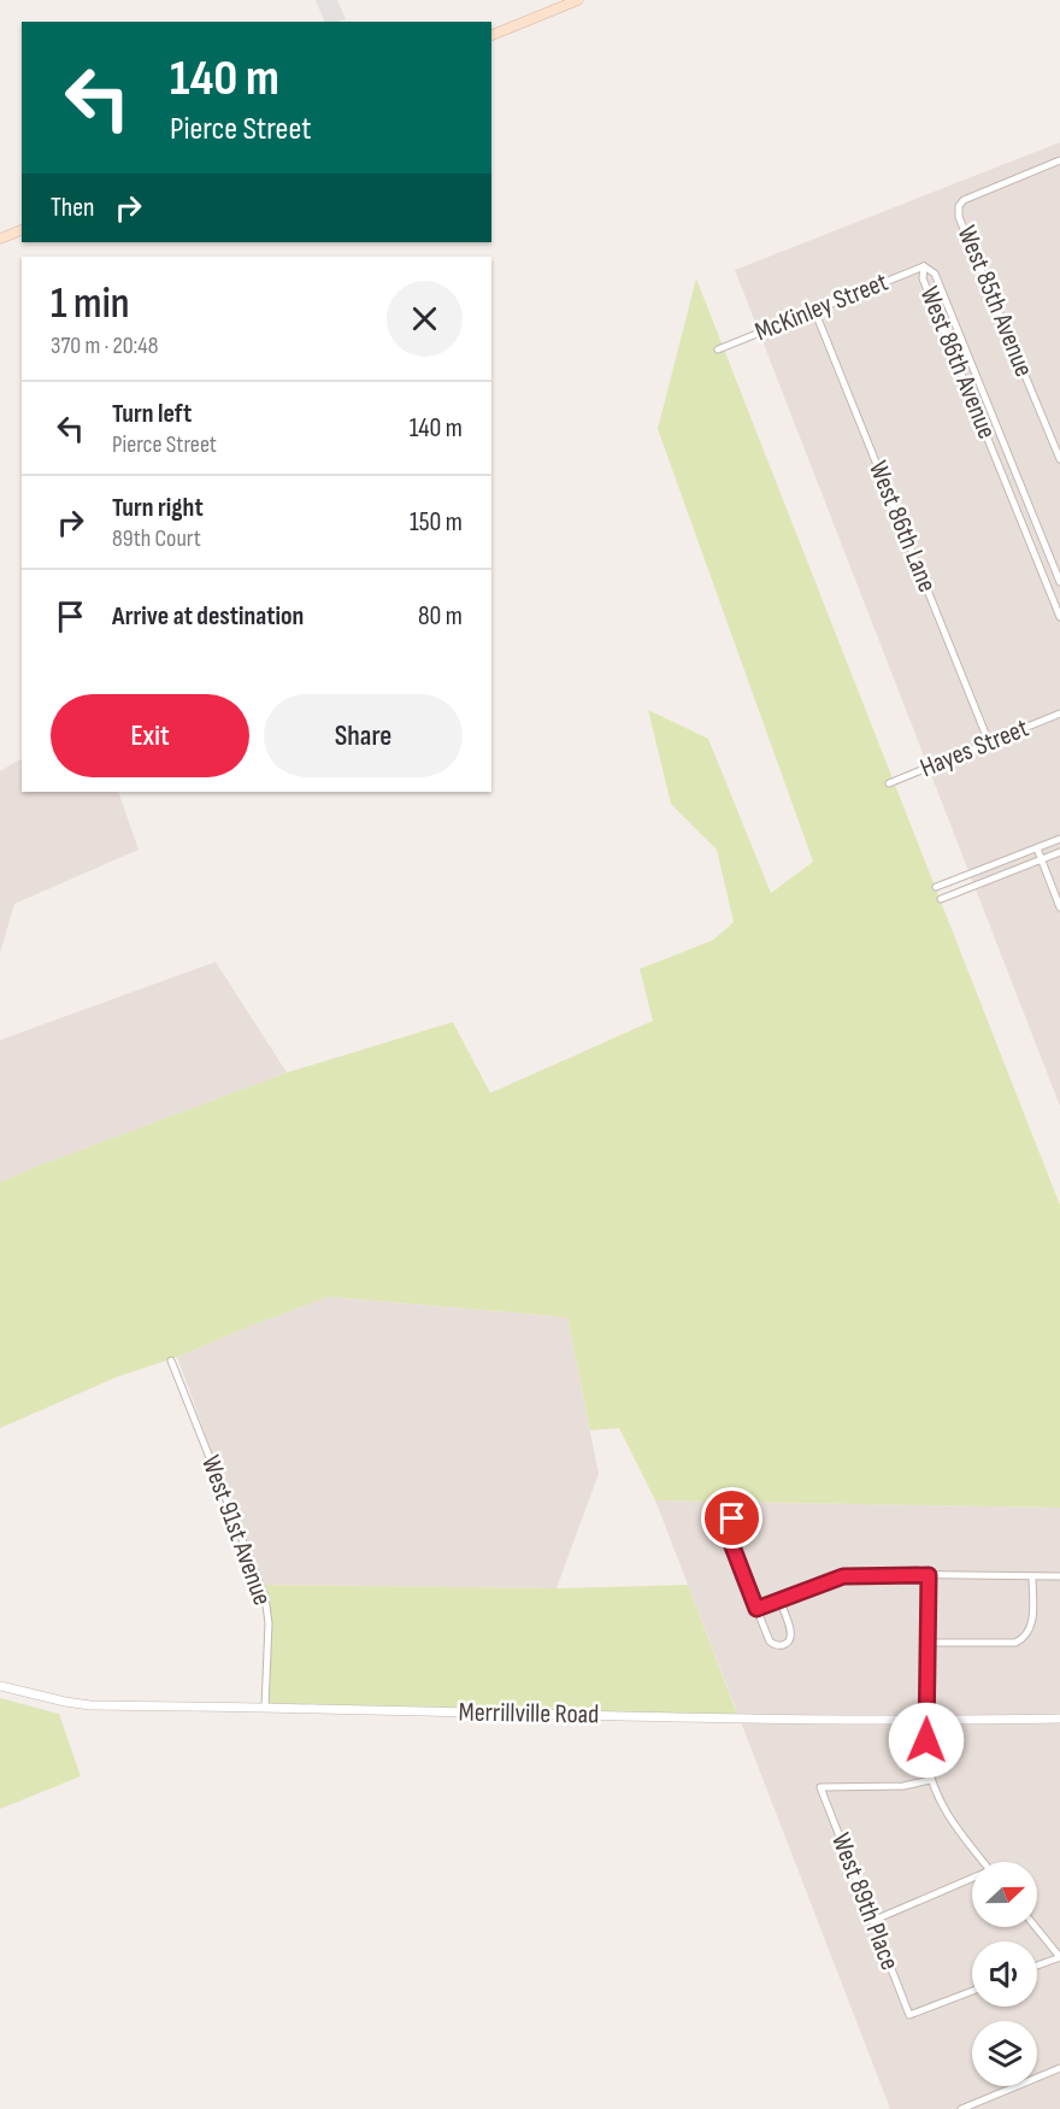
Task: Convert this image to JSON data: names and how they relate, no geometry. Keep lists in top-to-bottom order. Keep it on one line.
{"streets":{"street":["West 85th Avenue","McKinley Street","West 86th Avenue","West 86th Lane","Hayes Street","West 91st Avenue","Merrillville Road","West 89th Place"]},"crossings":[["McKinley Street","West 86th Avenue"],["McKinley Street","West 86th Lane"],["West 86th Lane","Hayes Street"],["West 91st Avenue","Merrillville Road"]],"north":"right","page":{"turn":["140 m","Pierce Street"],"then":"Then","heading":["1 min","370 m · 20:48"],"list":[{"name":"Turn left","note":"Pierce Street","value":"140 m"},{"name":"Turn right","note":"89th Court","value":"150 m"},{"name":"Arrive at destination","value":"80 m"}],"buttons":["Exit","Share"]}}
